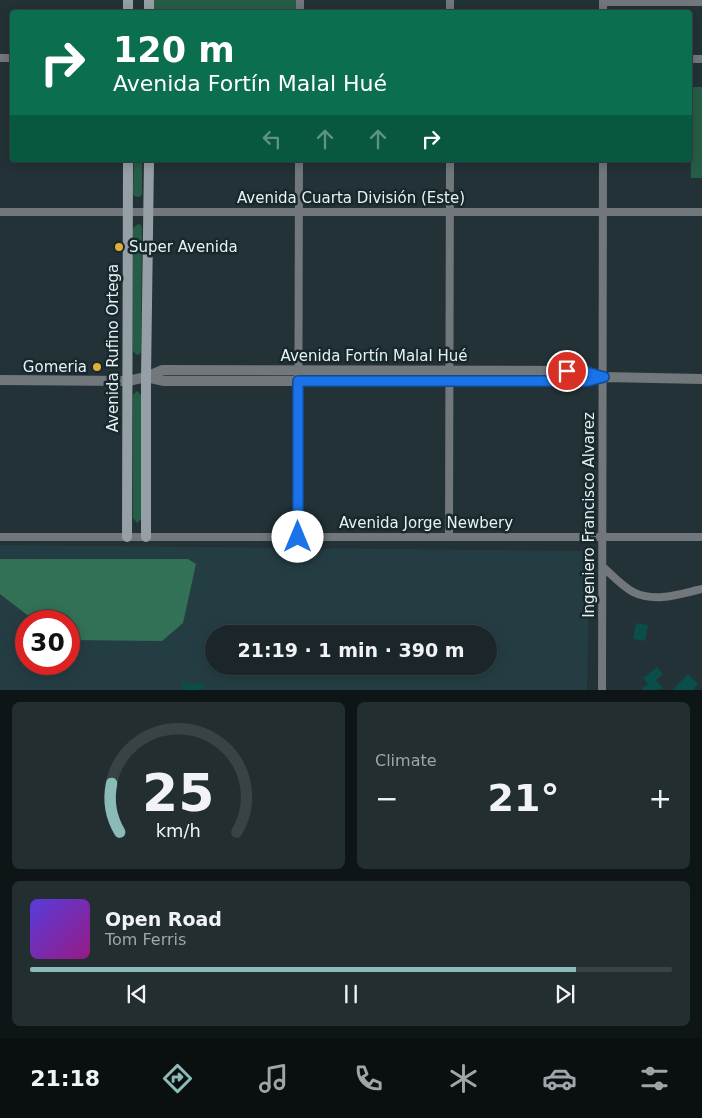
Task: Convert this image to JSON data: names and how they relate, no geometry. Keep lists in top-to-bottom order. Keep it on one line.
{"streets":{"main road":["Avenida Rufino Ortega"],"street":["Avenida Cuarta División (Este)","Avenida Fortín Malal Hué","Ingeniero Francisco Alvarez","Avenida Jorge Newbery"]},"crossings":[["Avenida Cuarta División (Este)","Avenida Rufino Ortega"],["Avenida Cuarta División (Este)","Ingeniero Francisco Alvarez"],["Avenida Rufino Ortega","Avenida Fortín Malal Hué"],["Avenida Rufino Ortega","Avenida Jorge Newbery"],["Avenida Fortín Malal Hué","Ingeniero Francisco Alvarez"],["Ingeniero Francisco Alvarez","Avenida Jorge Newbery"]],"places":["Super Avenida","Gomeria"],"page":{"turn":["120 m","Avenida Fortín Malal Hué"],"limit":"30","trip":"21:19 · 1 min · 390 m","tile":"Climate","heat":["−","21°","+"],"song":["Open Road","Tom Ferris"],"tabs":"21:18","gauge":["25","km/h"]}}
